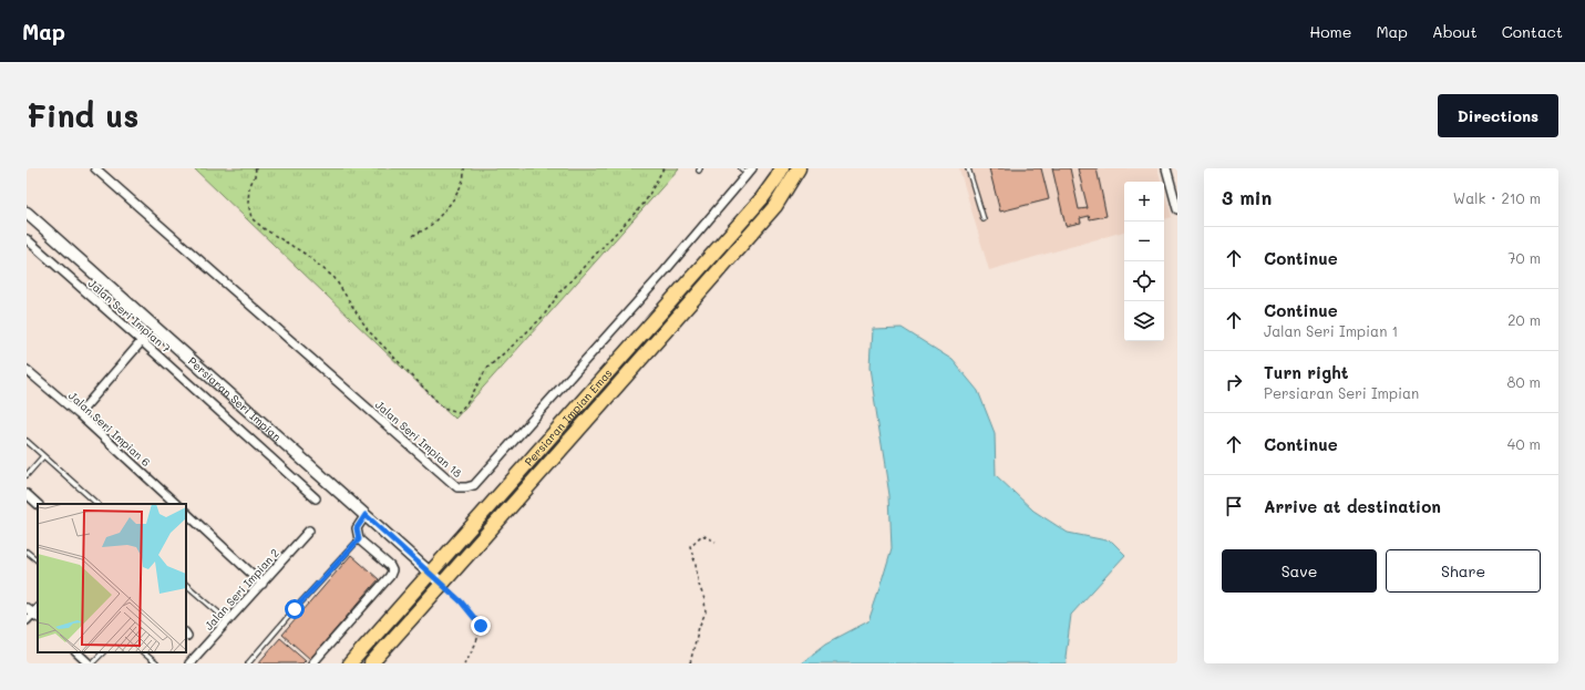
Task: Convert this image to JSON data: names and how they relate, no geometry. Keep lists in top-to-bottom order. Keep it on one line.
{"streets":{"main road":["Persiaran Impian Emas"],"street":["Jalan Seri Impian 7","Persiaran Seri Impian","Jalan Seri Impian 6","Jalan Seri Impian 18","Jalan Seri Impian 2"]},"crossings":[["Persiaran Seri Impian","Persiaran Impian Emas"]],"page":{"header":"Map","nav":["Home","Map","About","Contact"],"buttons":["Directions",["Save","Share"]],"title":"Find us","heading":["3 min","Walk · 210 m"],"map_buttons":["+","−"],"list":[["Continue","70 m"],["Continue","Jalan Seri Impian 1","20 m"],["Turn right","Persiaran Seri Impian","80 m"],["Continue","40 m"],"Arrive at destination"]}}
